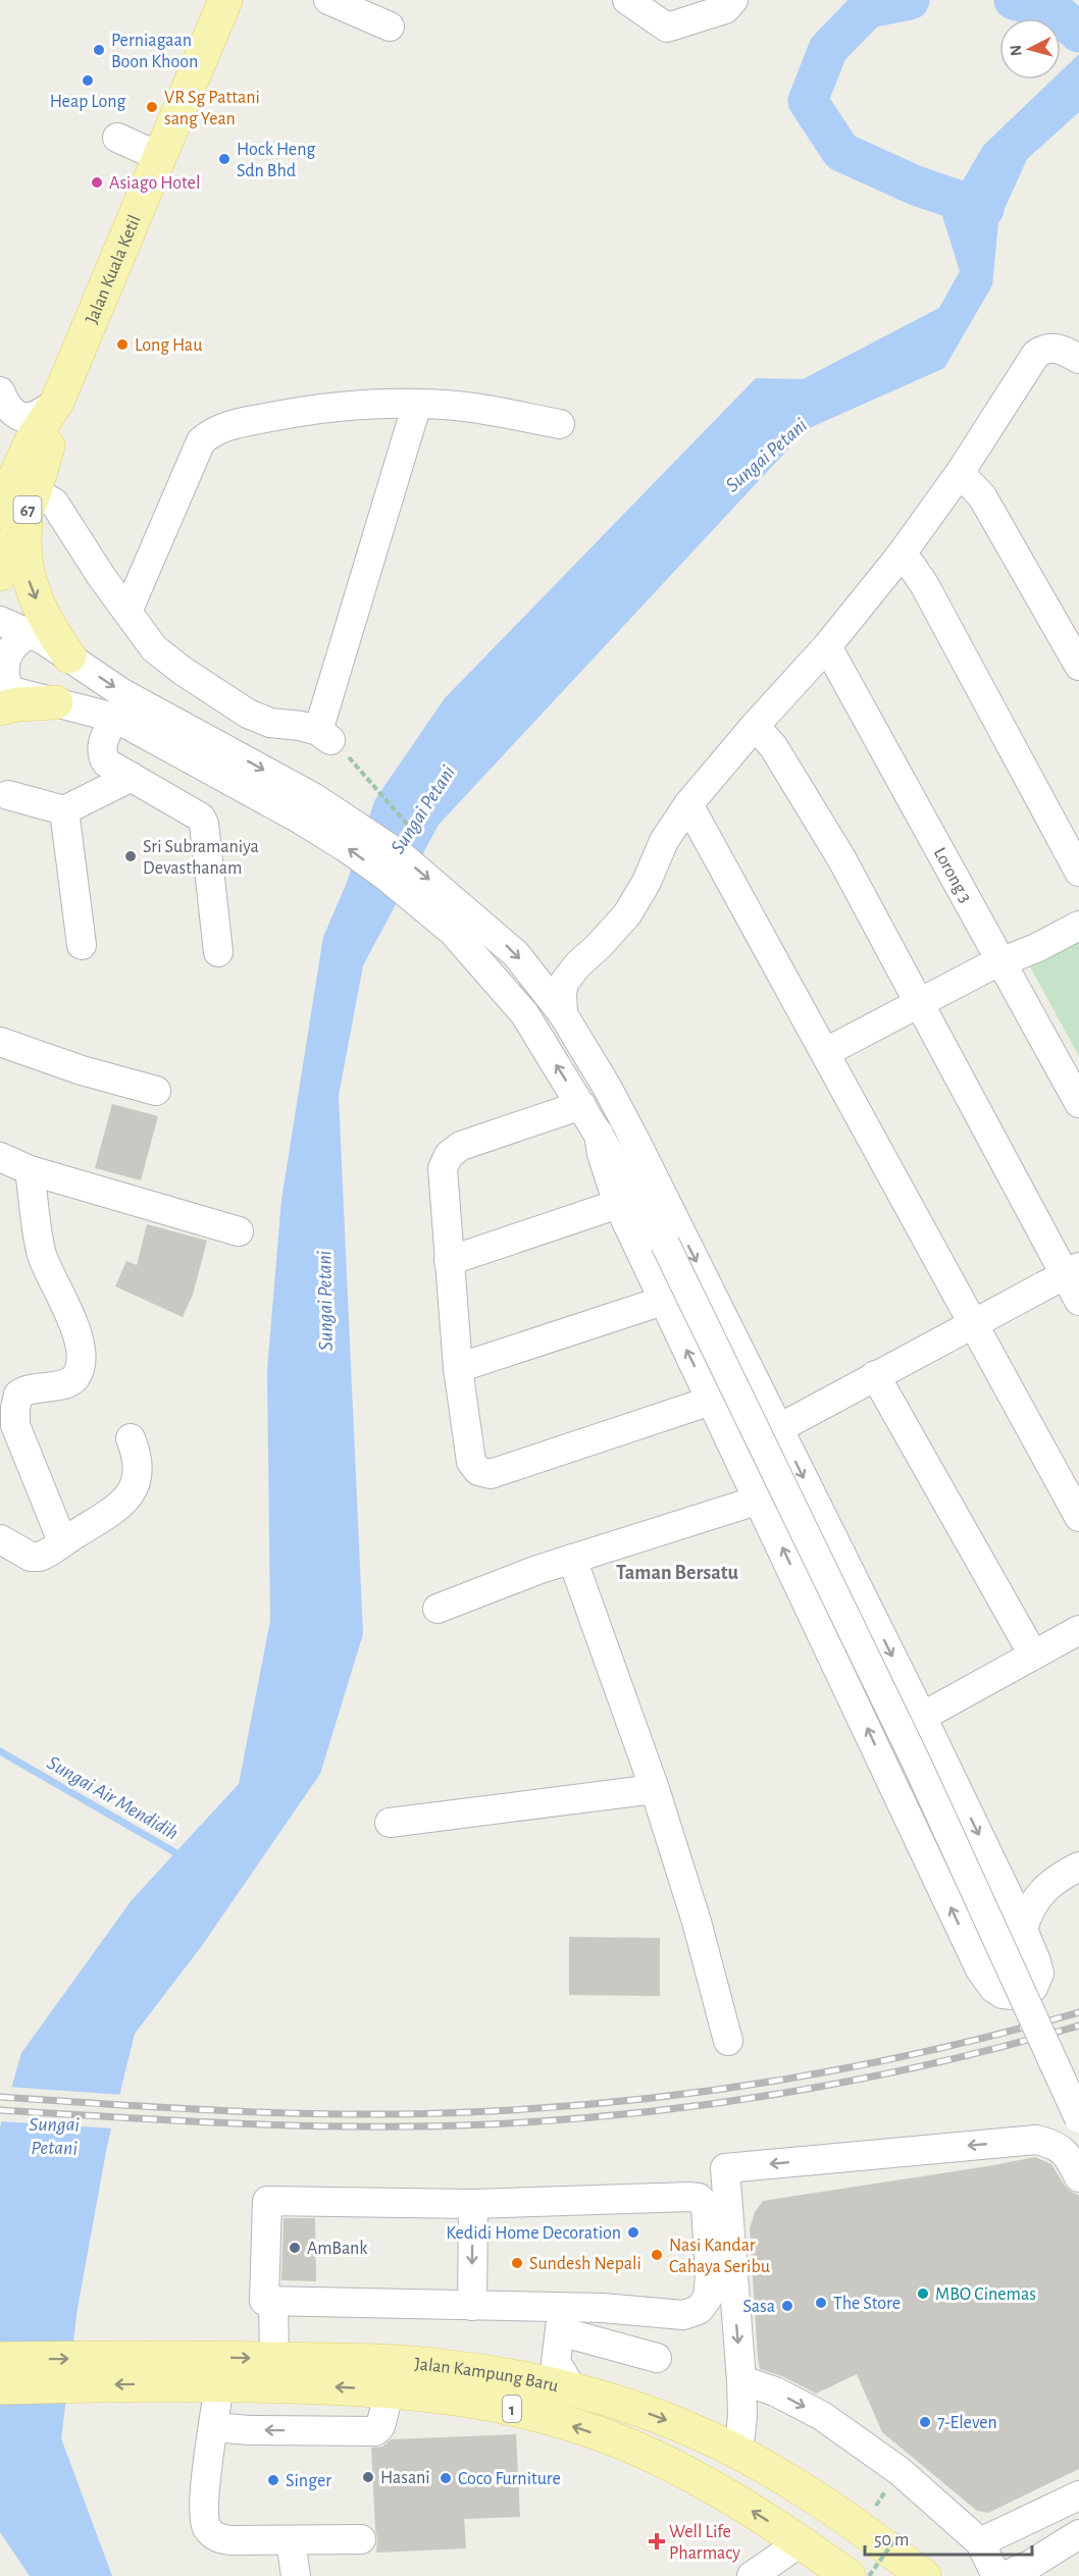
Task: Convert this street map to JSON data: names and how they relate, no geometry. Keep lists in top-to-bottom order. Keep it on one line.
{"streets":{"main road":["Jalan Kuala Ketil","67","Jalan Kampung Baru","1"],"street":["Lorong 3"]},"districts":["Taman Bersatu"],"water":["Sungai Petani","Sungai Air Mendidih"],"places":{"other":["Perniagaan Boon Khoon","Heap Long","VR Sg Pattani sang Yean","Hock Heng Sdn Bhd","Asiago Hotel","Long Hau","Sri Subramaniya Devasthanam","Kedidi Home Decoration","AmBank","Nasi Kandar Cahaya Seribu","Sundesh Nepali","MBO Cinemas","The Store","Sasa","7-Eleven","Hasani","Coco Furniture","Singer"],"health":["Well Life Pharmacy"]},"scale_bar":"50 m","north":"left"}
